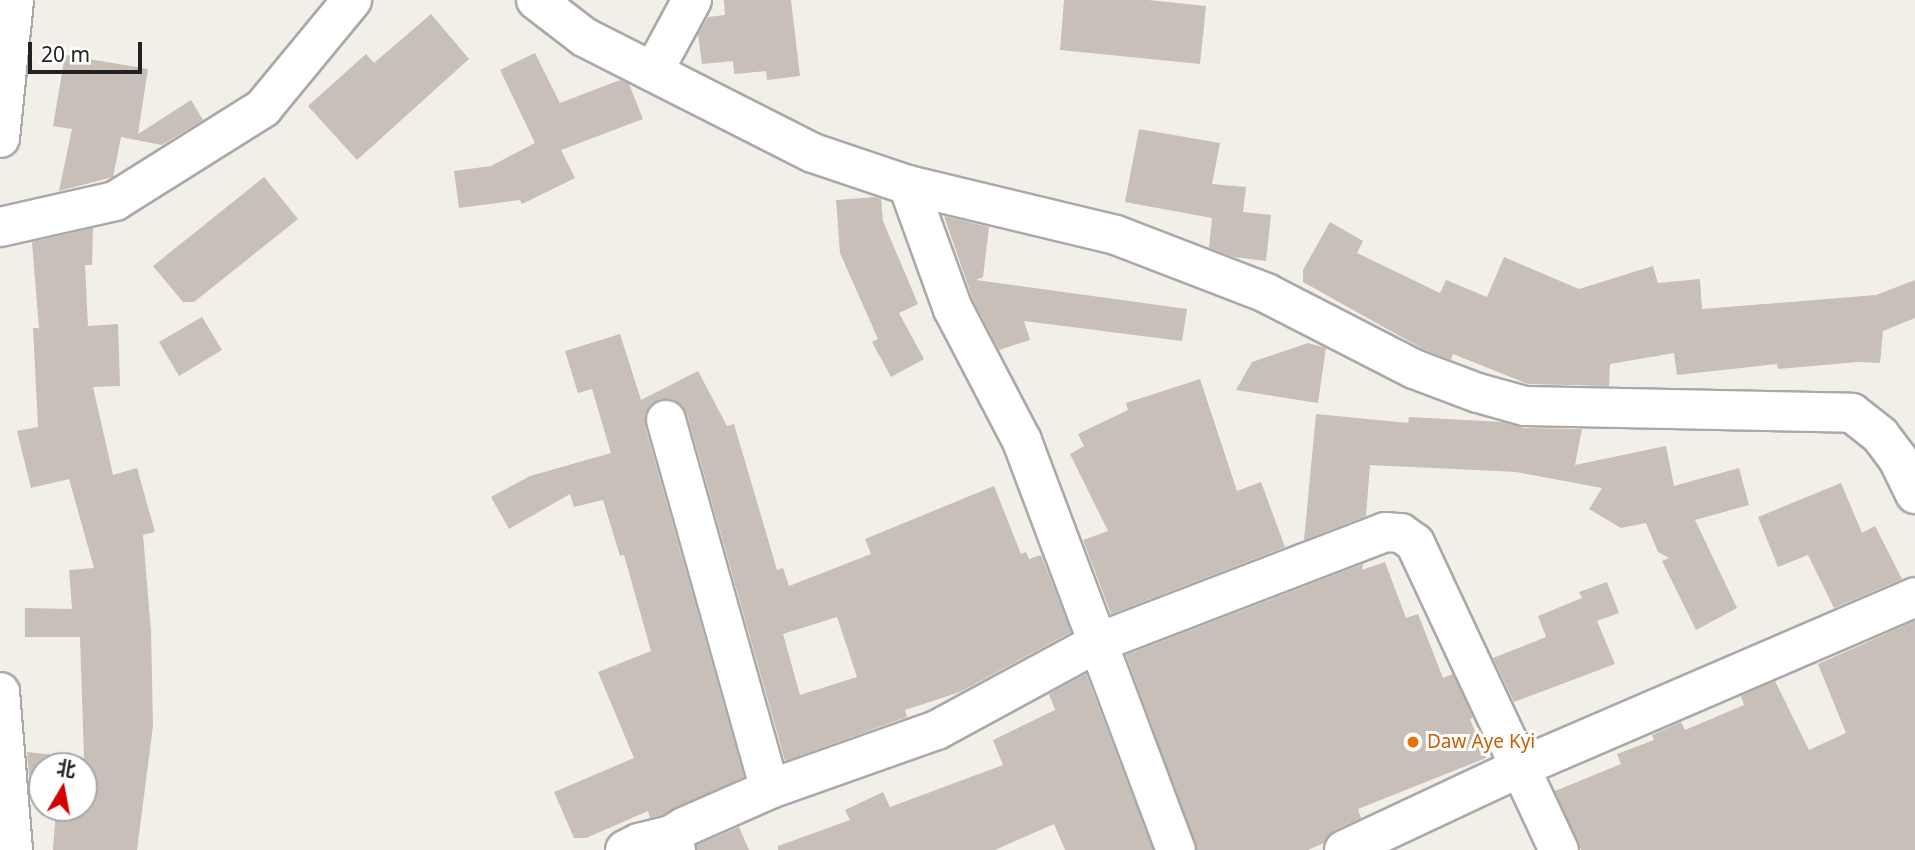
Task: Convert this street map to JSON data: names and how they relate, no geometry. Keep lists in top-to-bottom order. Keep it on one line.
{"places":["Daw Aye Kyi"],"scale_bar":"20 m","north":"top"}
